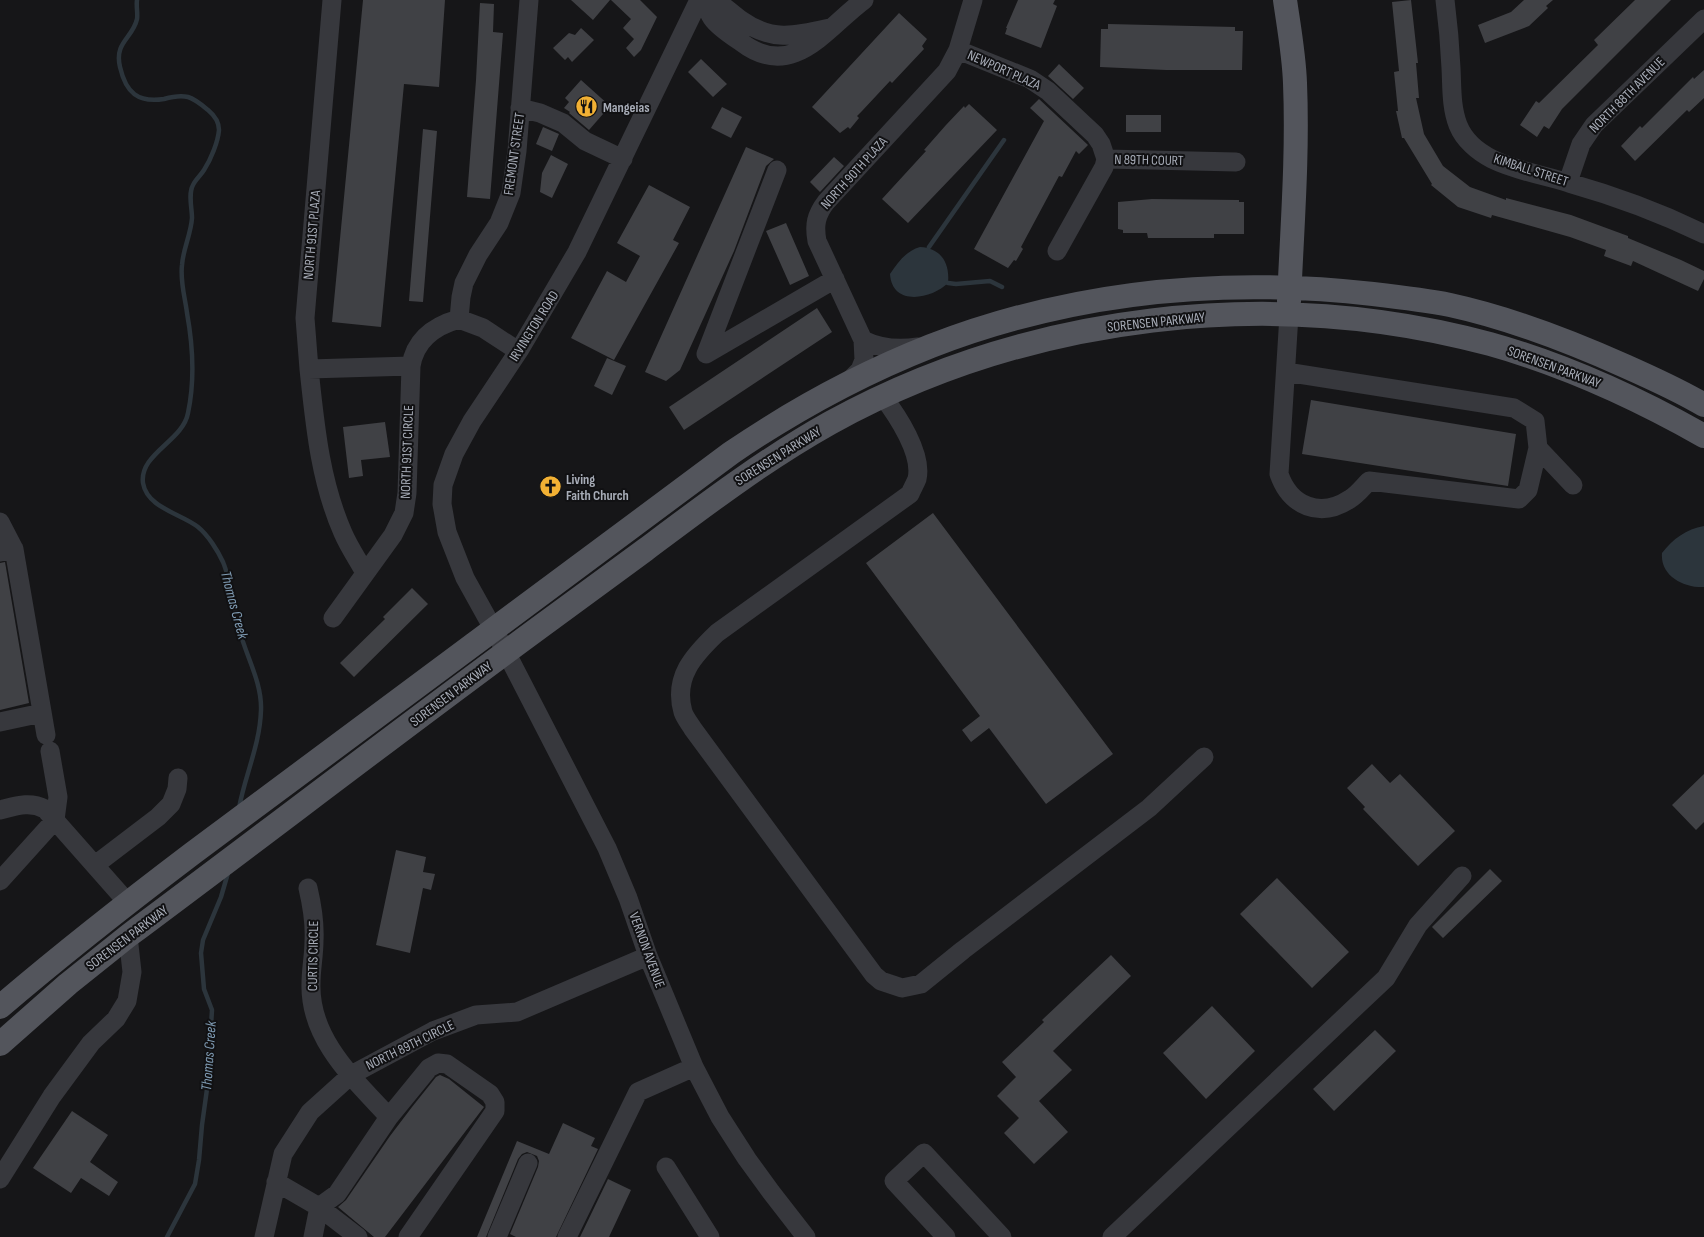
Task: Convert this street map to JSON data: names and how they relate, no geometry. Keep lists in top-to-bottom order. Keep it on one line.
{"streets":{"main road":["SORENSEN PARKWAY"],"street":["NEWPORT PLAZA","NORTH 88TH AVENUE","FREMONT STREET","N 89TH COURT","KIMBALL STREET","NORTH 90TH PLAZA","NORTH 91ST PLAZA","IRVINGTON ROAD","NORTH 91ST CIRCLE","VERNON AVENUE","CURTIS CIRCLE","NORTH 89TH CIRCLE"]},"crossings":[["NEWPORT PLAZA","N 89TH COURT"],["NEWPORT PLAZA","NORTH 90TH PLAZA"],["NORTH 88TH AVENUE","KIMBALL STREET"],["FREMONT STREET","NORTH 91ST CIRCLE"],["NORTH 91ST PLAZA","NORTH 91ST CIRCLE"],["SORENSEN PARKWAY","IRVINGTON ROAD"],["SORENSEN PARKWAY","VERNON AVENUE"],["IRVINGTON ROAD","VERNON AVENUE"],["VERNON AVENUE","NORTH 89TH CIRCLE"],["CURTIS CIRCLE","NORTH 89TH CIRCLE"]],"water":["Thomas Creek"],"places":{"restaurant":["Mangeias"],"church":["Living Faith Church"]}}
